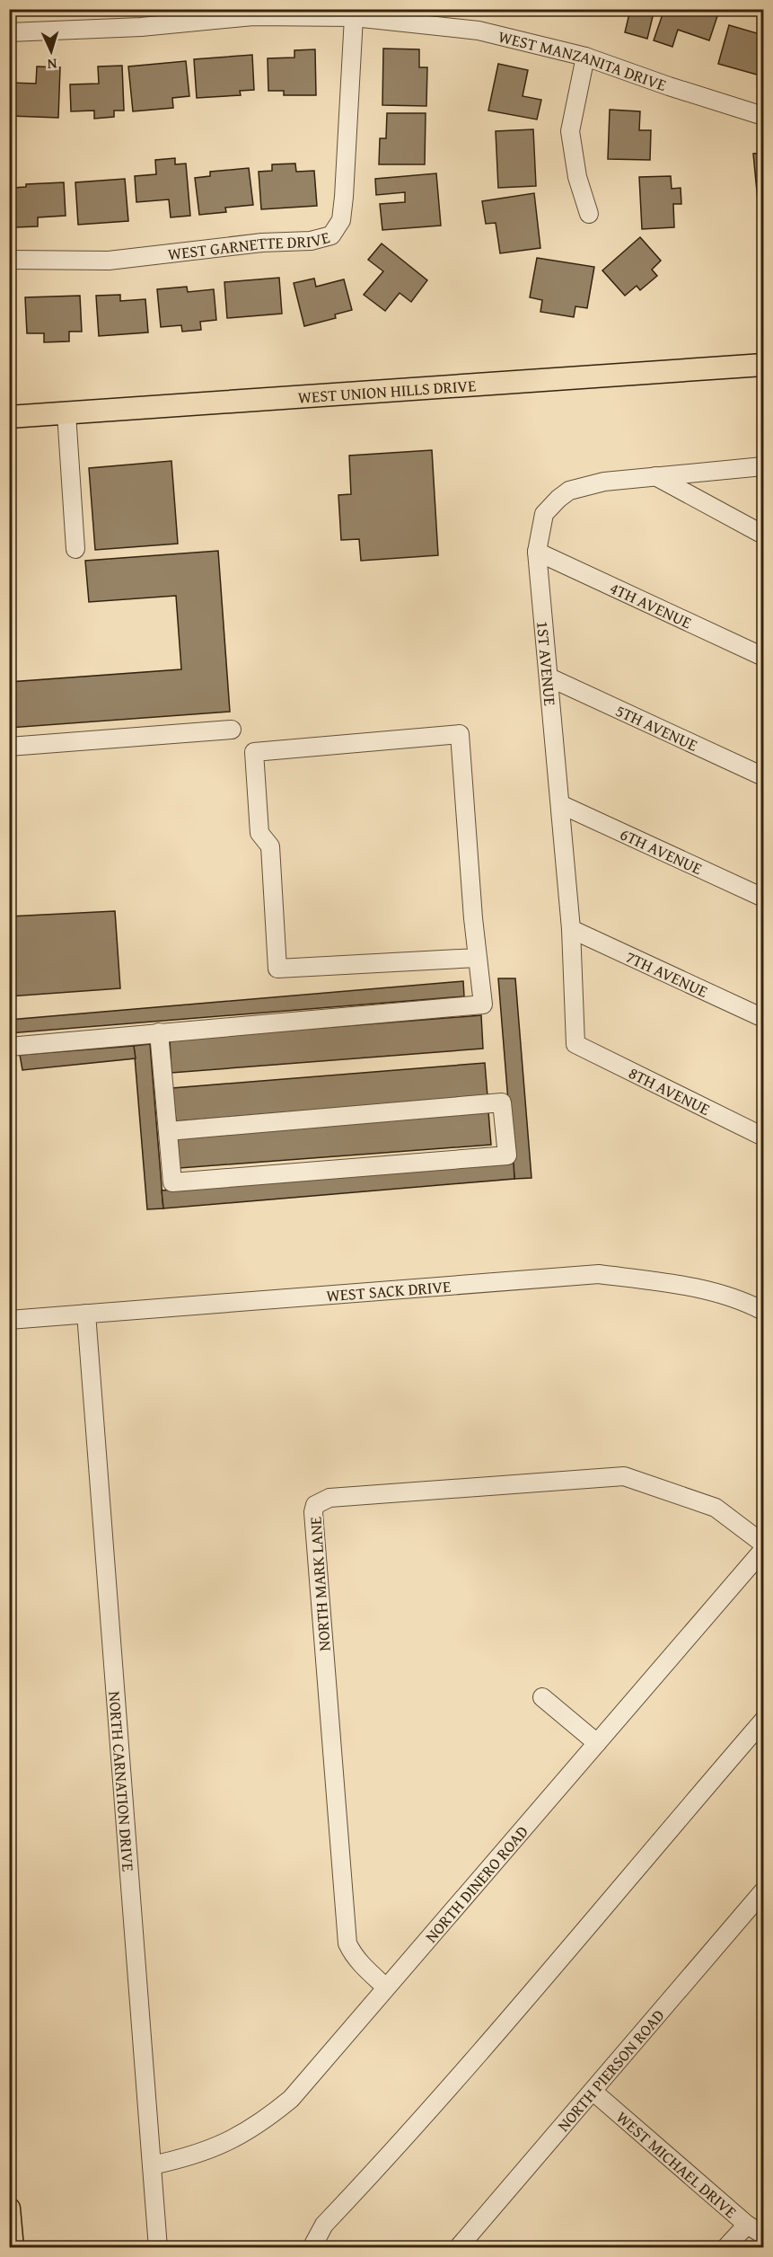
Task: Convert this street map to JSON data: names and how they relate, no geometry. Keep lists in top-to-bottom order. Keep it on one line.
{"streets":{"main road":["WEST UNION HILLS DRIVE"],"street":["WEST MANZANITA DRIVE","WEST GARNETTE DRIVE","4TH AVENUE","1ST AVENUE","5TH AVENUE","6TH AVENUE","7TH AVENUE","8TH AVENUE","WEST SACK DRIVE","NORTH MARK LANE","NORTH CARNATION DRIVE","NORTH DINERO ROAD","NORTH PIERSON ROAD","WEST MICHAEL DRIVE"]},"crossings":[["WEST MANZANITA DRIVE","WEST GARNETTE DRIVE"],["4TH AVENUE","1ST AVENUE"],["1ST AVENUE","5TH AVENUE"],["1ST AVENUE","6TH AVENUE"],["1ST AVENUE","7TH AVENUE"],["1ST AVENUE","8TH AVENUE"],["WEST SACK DRIVE","NORTH CARNATION DRIVE"],["NORTH MARK LANE","NORTH DINERO ROAD"],["NORTH CARNATION DRIVE","NORTH DINERO ROAD"],["NORTH PIERSON ROAD","WEST MICHAEL DRIVE"]],"north":"bottom"}
